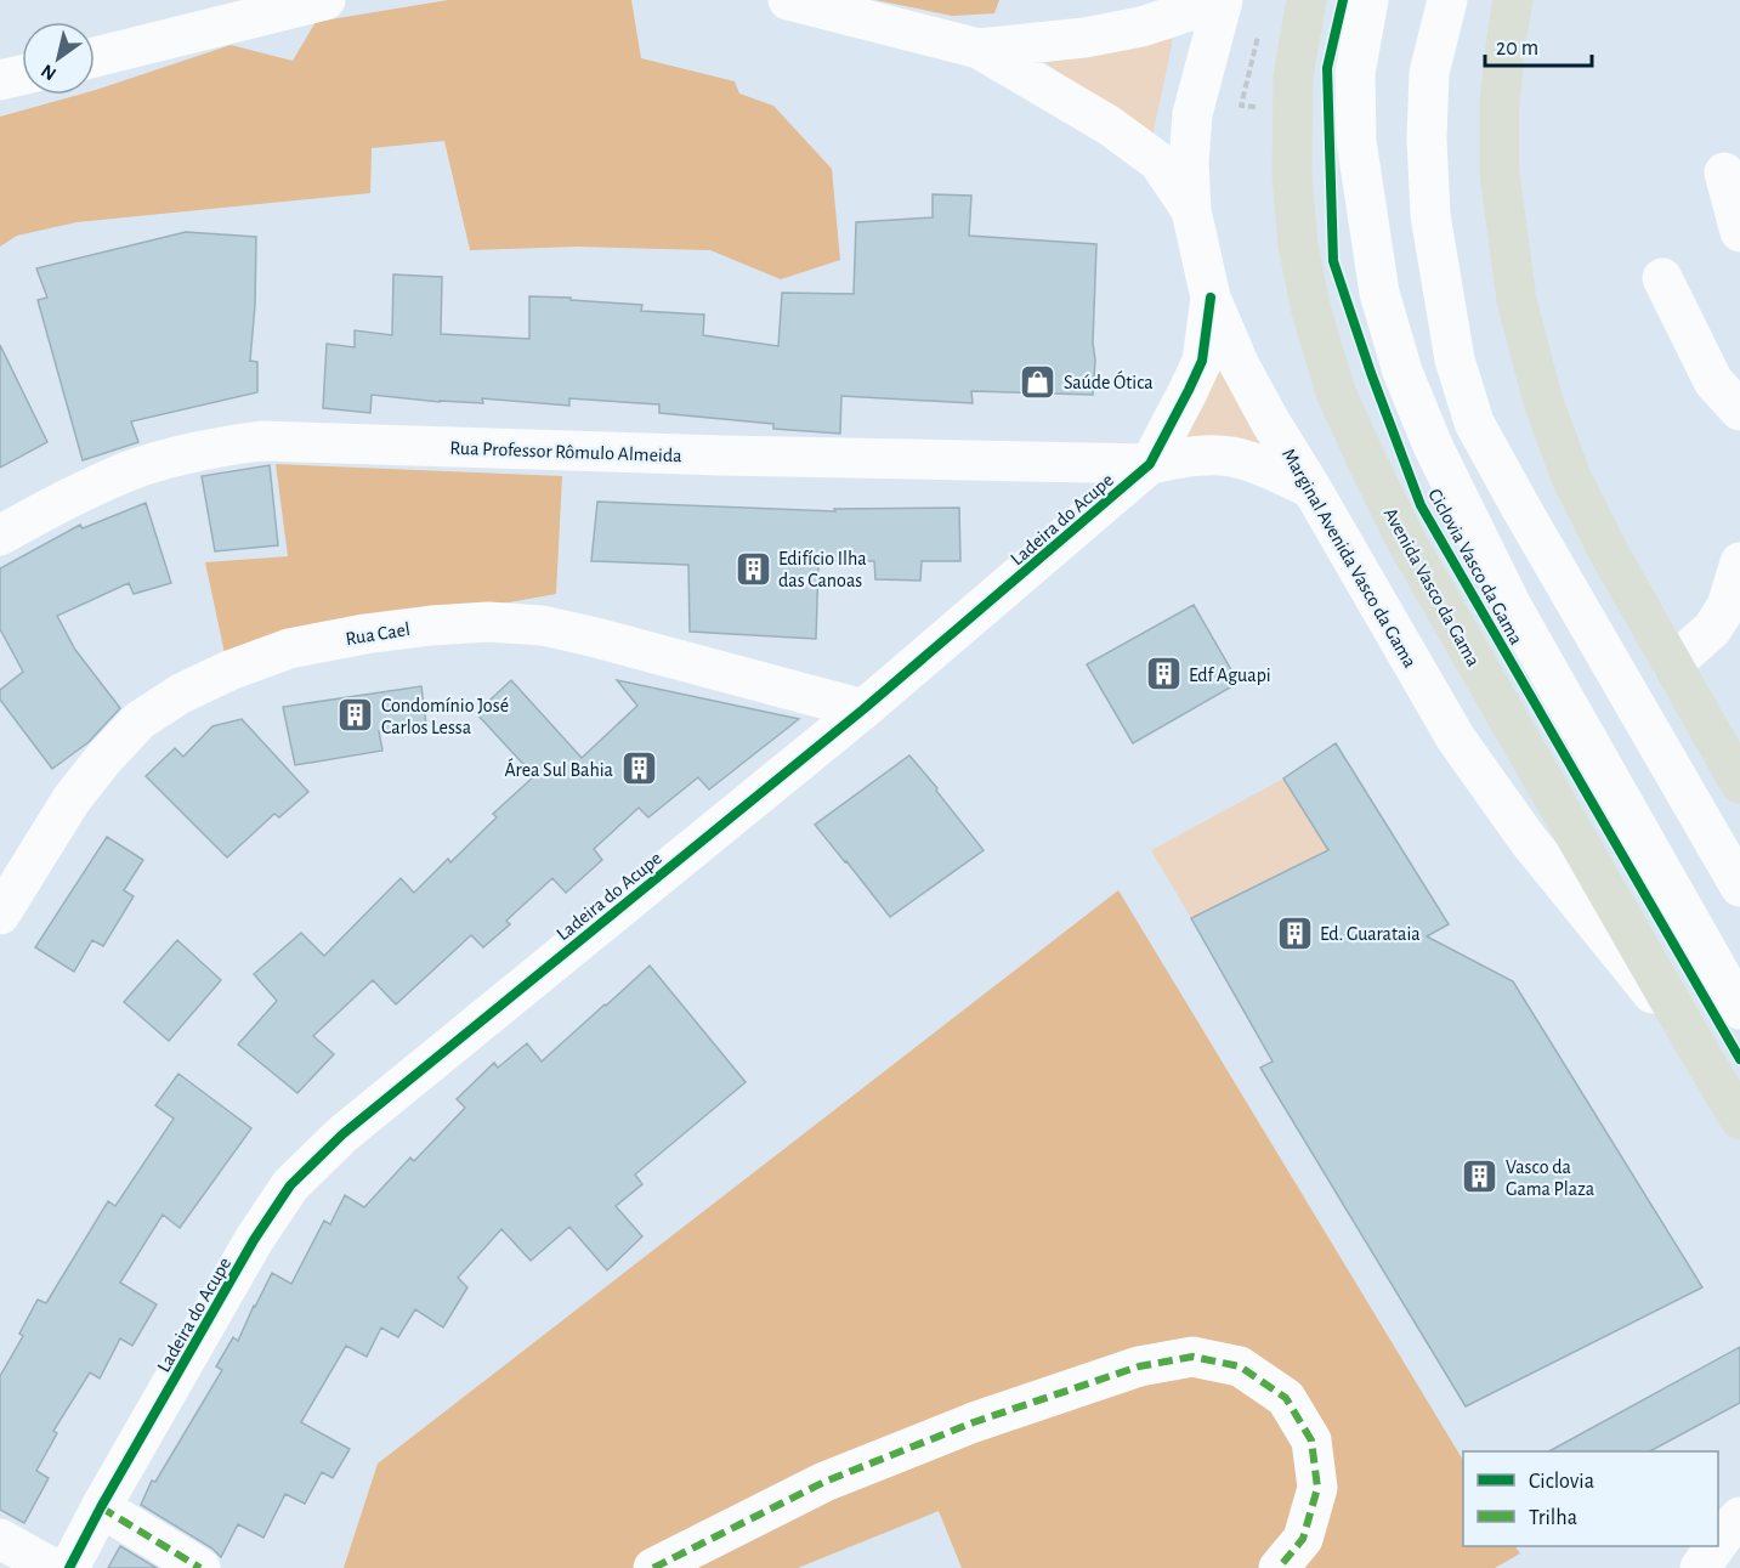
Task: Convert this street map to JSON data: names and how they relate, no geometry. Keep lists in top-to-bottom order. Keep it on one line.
{"streets":{"main road":["Avenida Vasco da Gama"],"street":["Rua Professor Rômulo Almeida","Ladeira do Acupe","Marginal Avenida Vasco da Gama","Rua Cael"],"cycle path":["Ciclovia Vasco da Gama"]},"crossings":[["Rua Professor Rômulo Almeida","Ladeira do Acupe"],["Ladeira do Acupe","Marginal Avenida Vasco da Gama"],["Ladeira do Acupe","Rua Cael"],["Marginal Avenida Vasco da Gama","Avenida Vasco da Gama"]],"places":{"shop":["Saúde Ótica"],"building":["Edifício Ilha das Canoas","Edf Aguapi","Condomínio José Carlos Lessa","Área Sul Bahia","Ed. Guarataia","Vasco da Gama Plaza"]},"legend":["Ciclovia","Trilha"],"scale_bar":"20 m","north":"bottom left"}
